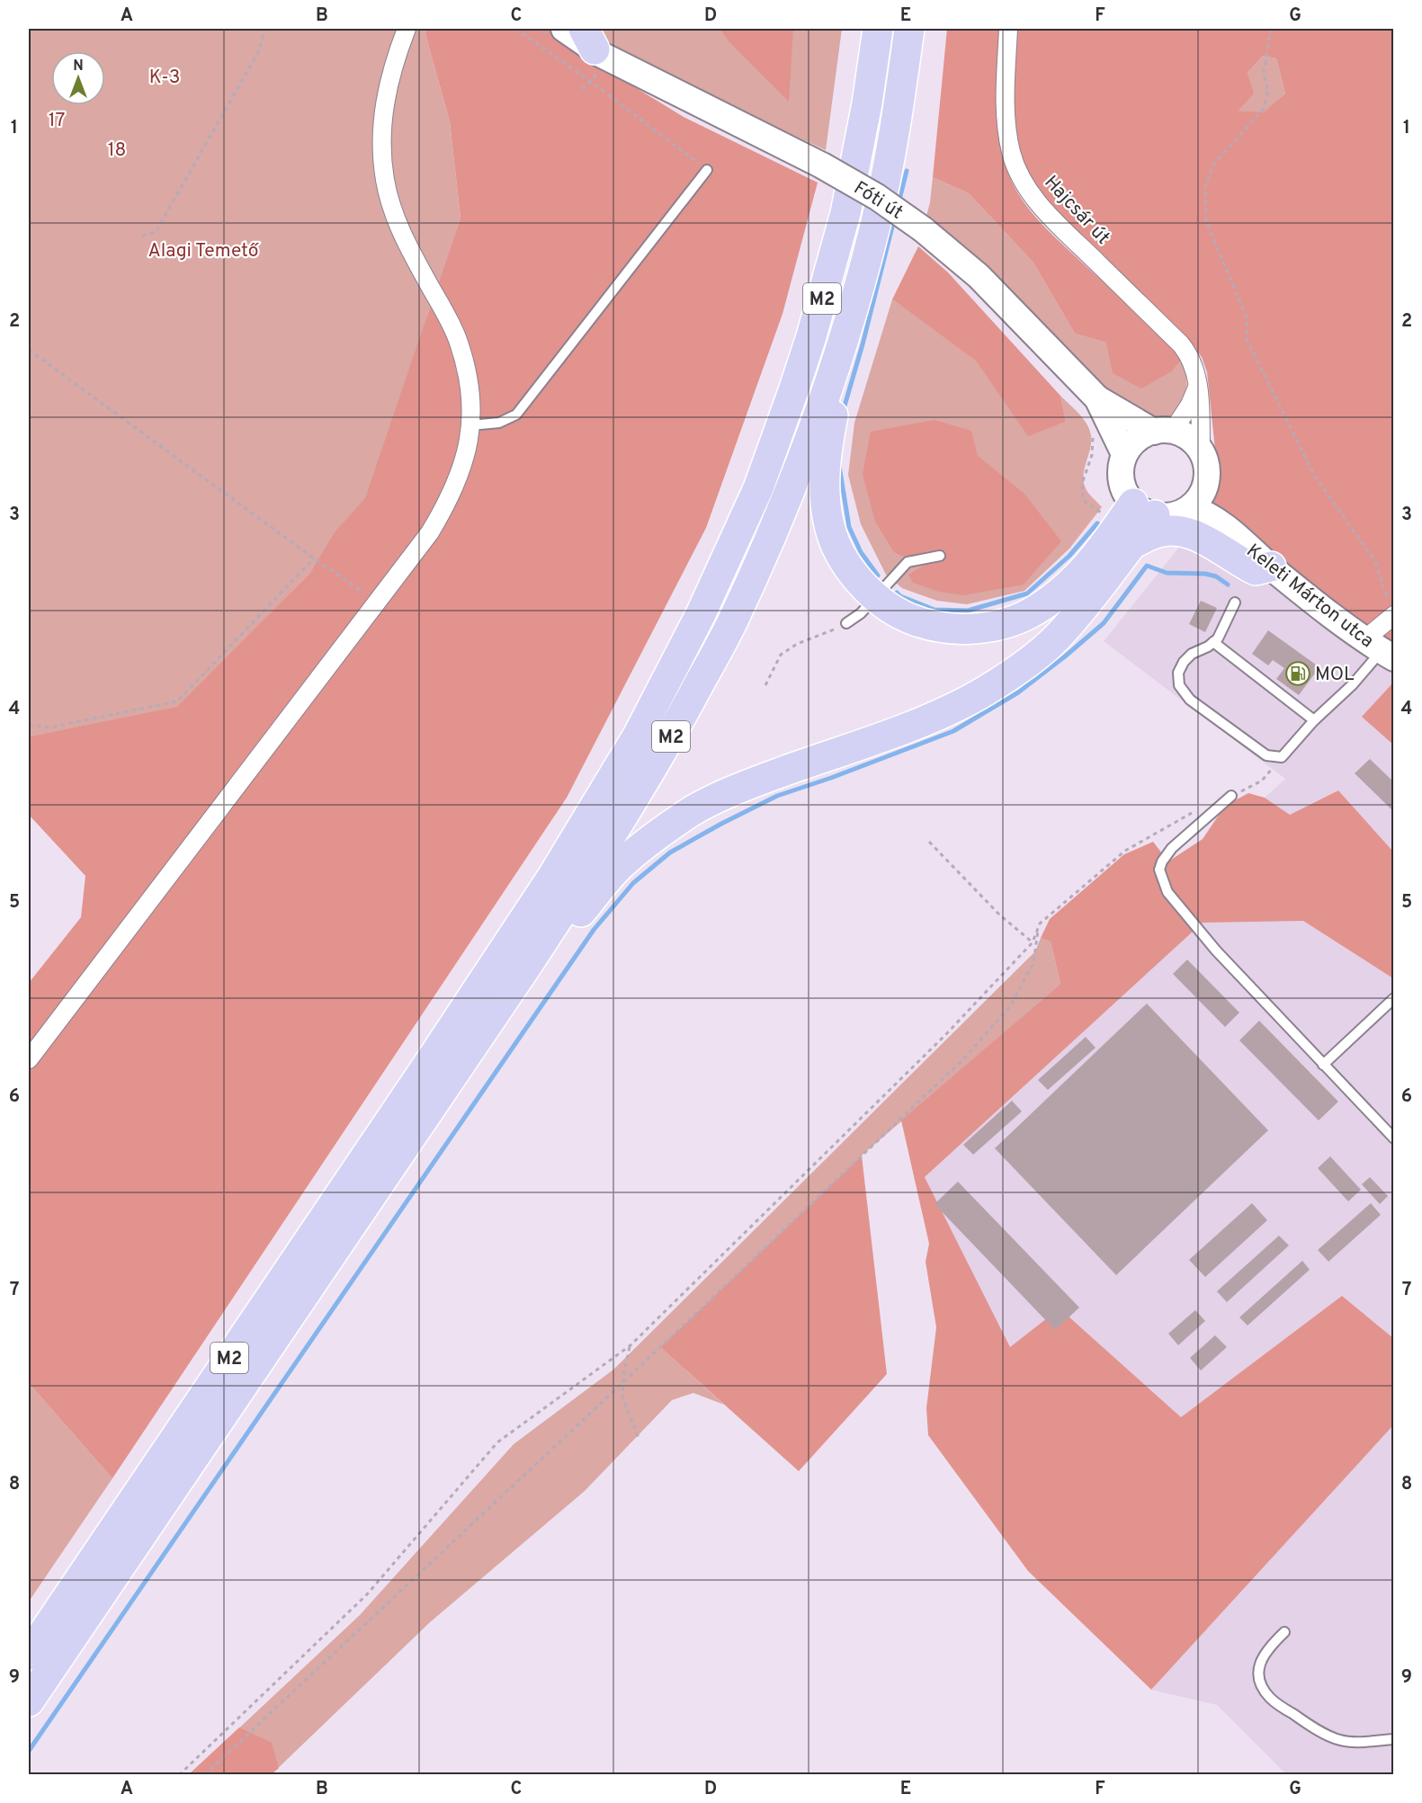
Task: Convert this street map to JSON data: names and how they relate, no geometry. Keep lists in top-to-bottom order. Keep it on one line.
{"streets":{"highway":["M2"],"main road":["Fóti út","Keleti Márton utca"],"street":["Hajcsár út"]},"crossings":[["Fóti út","Hajcsár út"],["Fóti út","Keleti Márton utca"],["Hajcsár út","Keleti Márton utca"]],"parks":["K-3","17","18","Alagi Temető"],"places":{"fuel station":["MOL"]},"north":"top","grid":{"columns":["A","B","C","D","E","F","G"],"rows":["1","2","3","4","5","6","7","8","9"]}}
